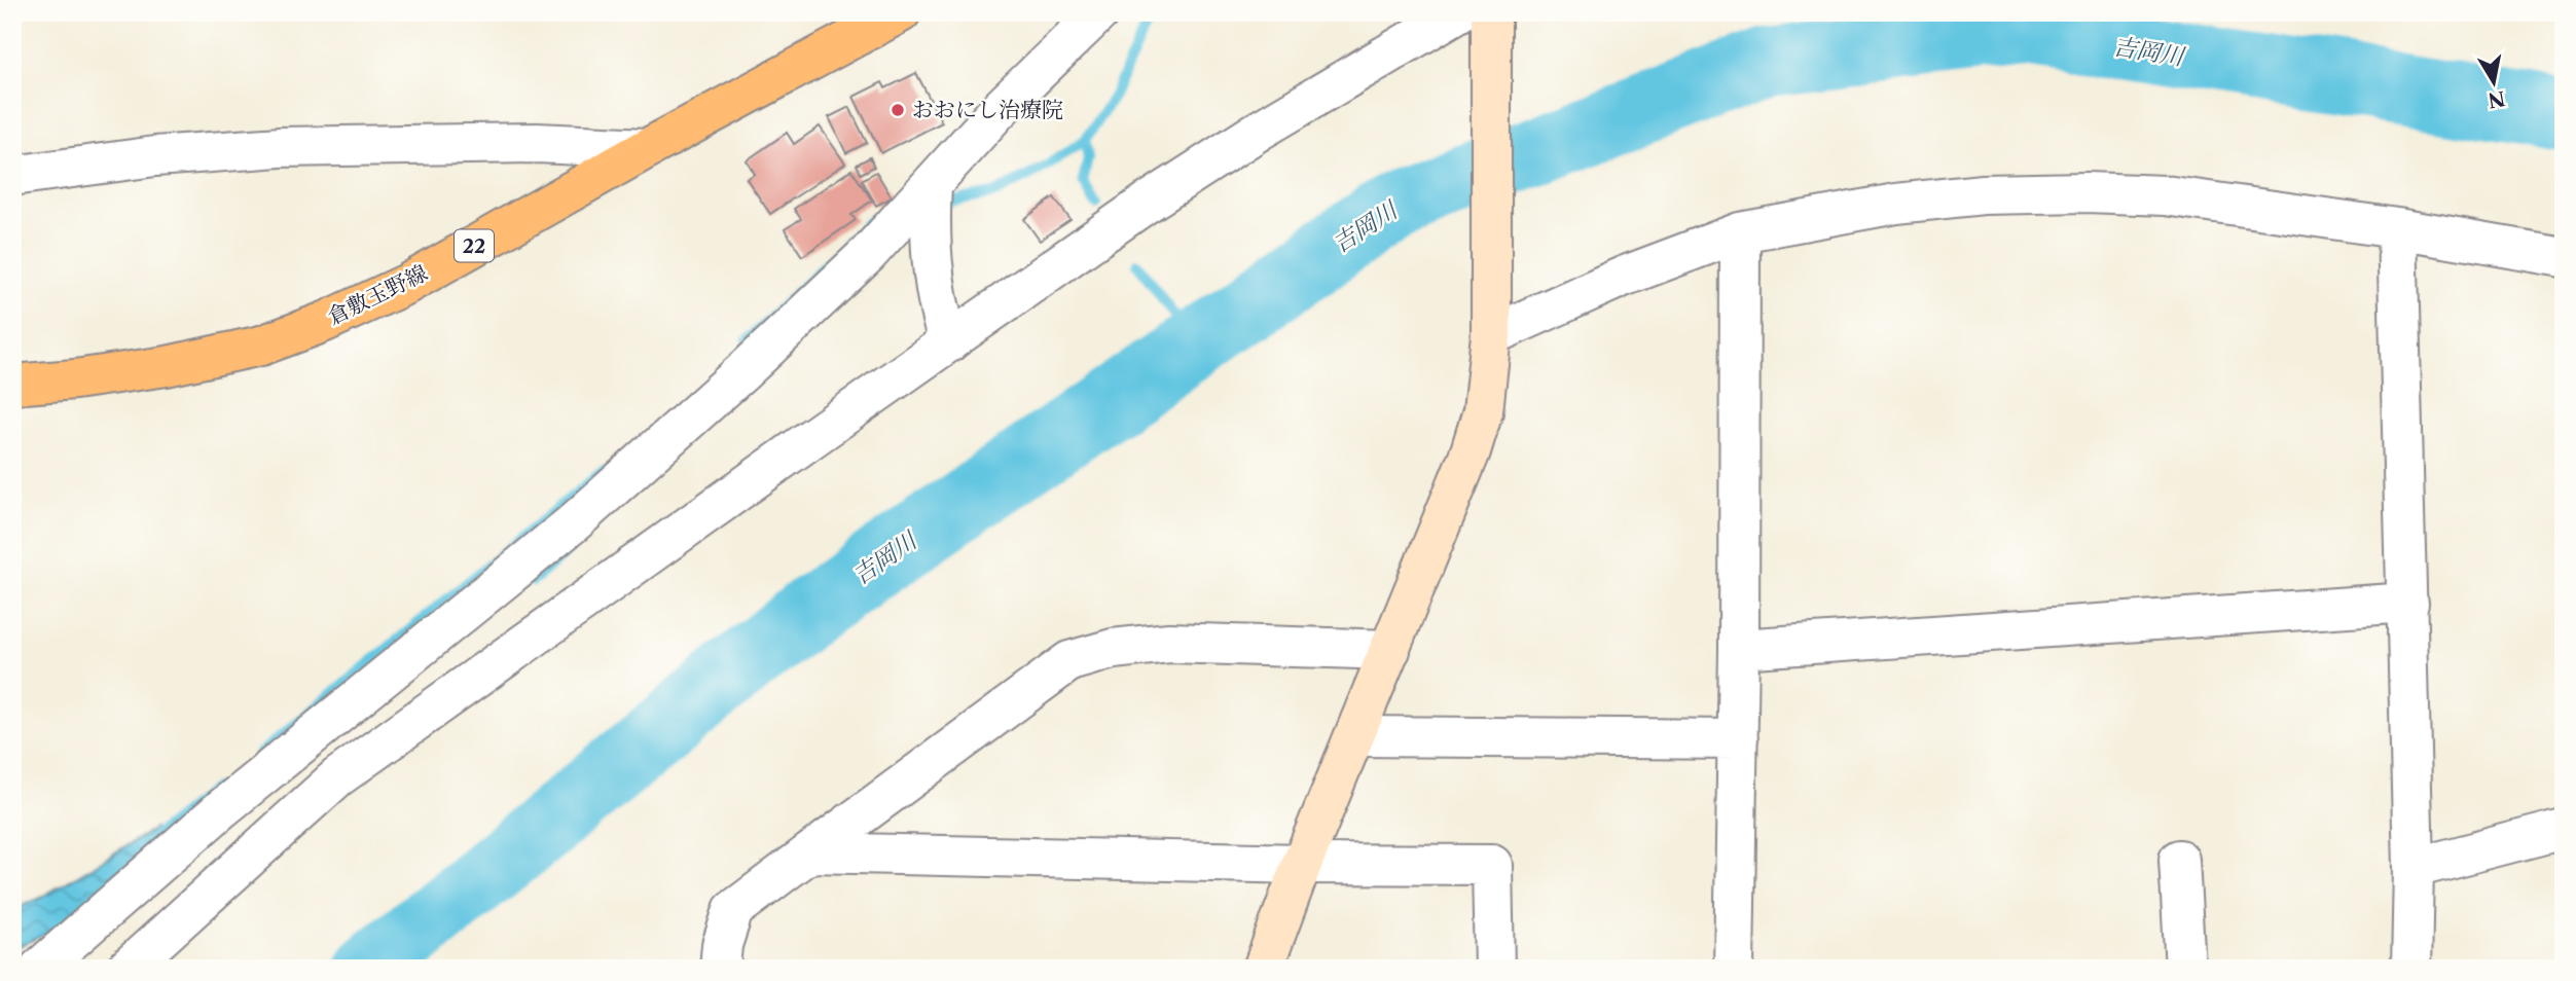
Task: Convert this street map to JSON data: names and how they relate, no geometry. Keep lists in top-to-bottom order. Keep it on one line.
{"streets":{"main road":["22","倉敷玉野線"]},"water":["吉岡川"],"places":["おおにし治療院"],"north":"bottom"}
